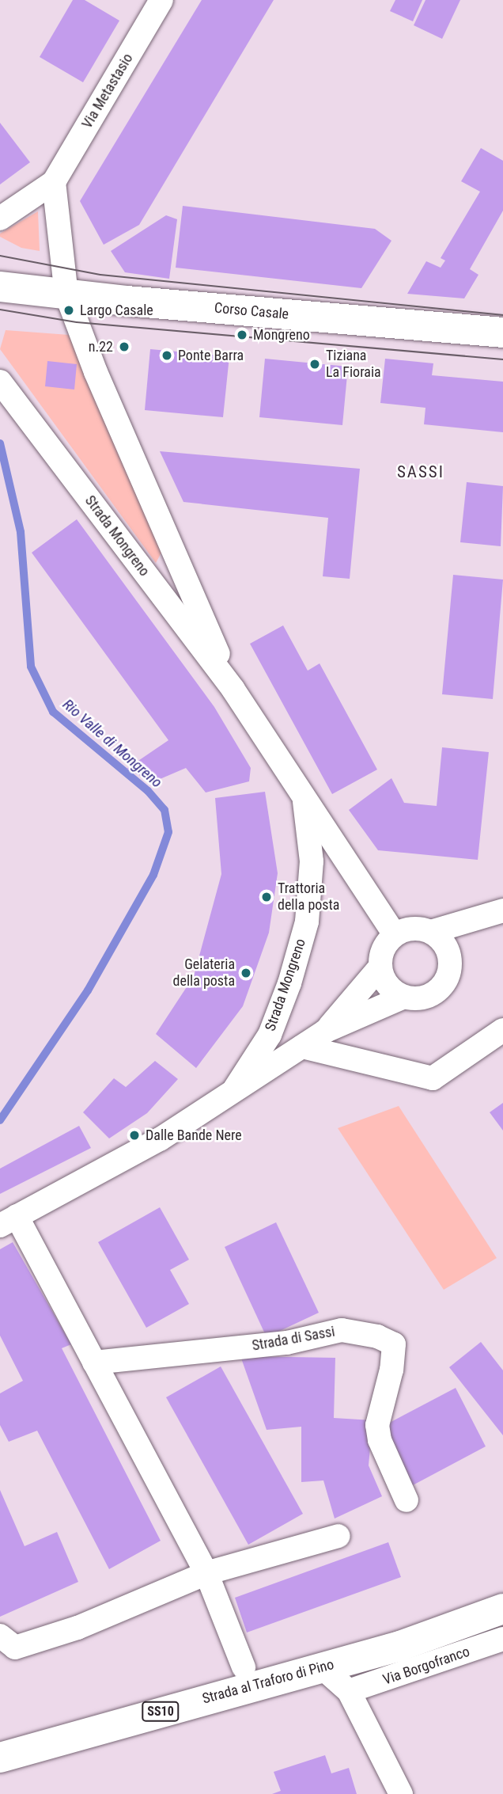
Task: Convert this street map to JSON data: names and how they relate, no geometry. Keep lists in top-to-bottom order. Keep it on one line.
{"streets":{"main road":["Corso Casale","Strada al Traforo di Pino","SS10"],"street":["Via Metastasio","Strada Mongreno","Strada di Sassi","Via Borgofranco"]},"crossings":[["Corso Casale","Strada Mongreno"]],"districts":["SASSI"],"water":["Rio Valle di Mongreno"],"places":["Largo Casale","Mongreno","n.22","Ponte Barra","Tiziana La Fioraia","Trattoria della posta","Gelateria della posta","Dalle Bande Nere"]}
